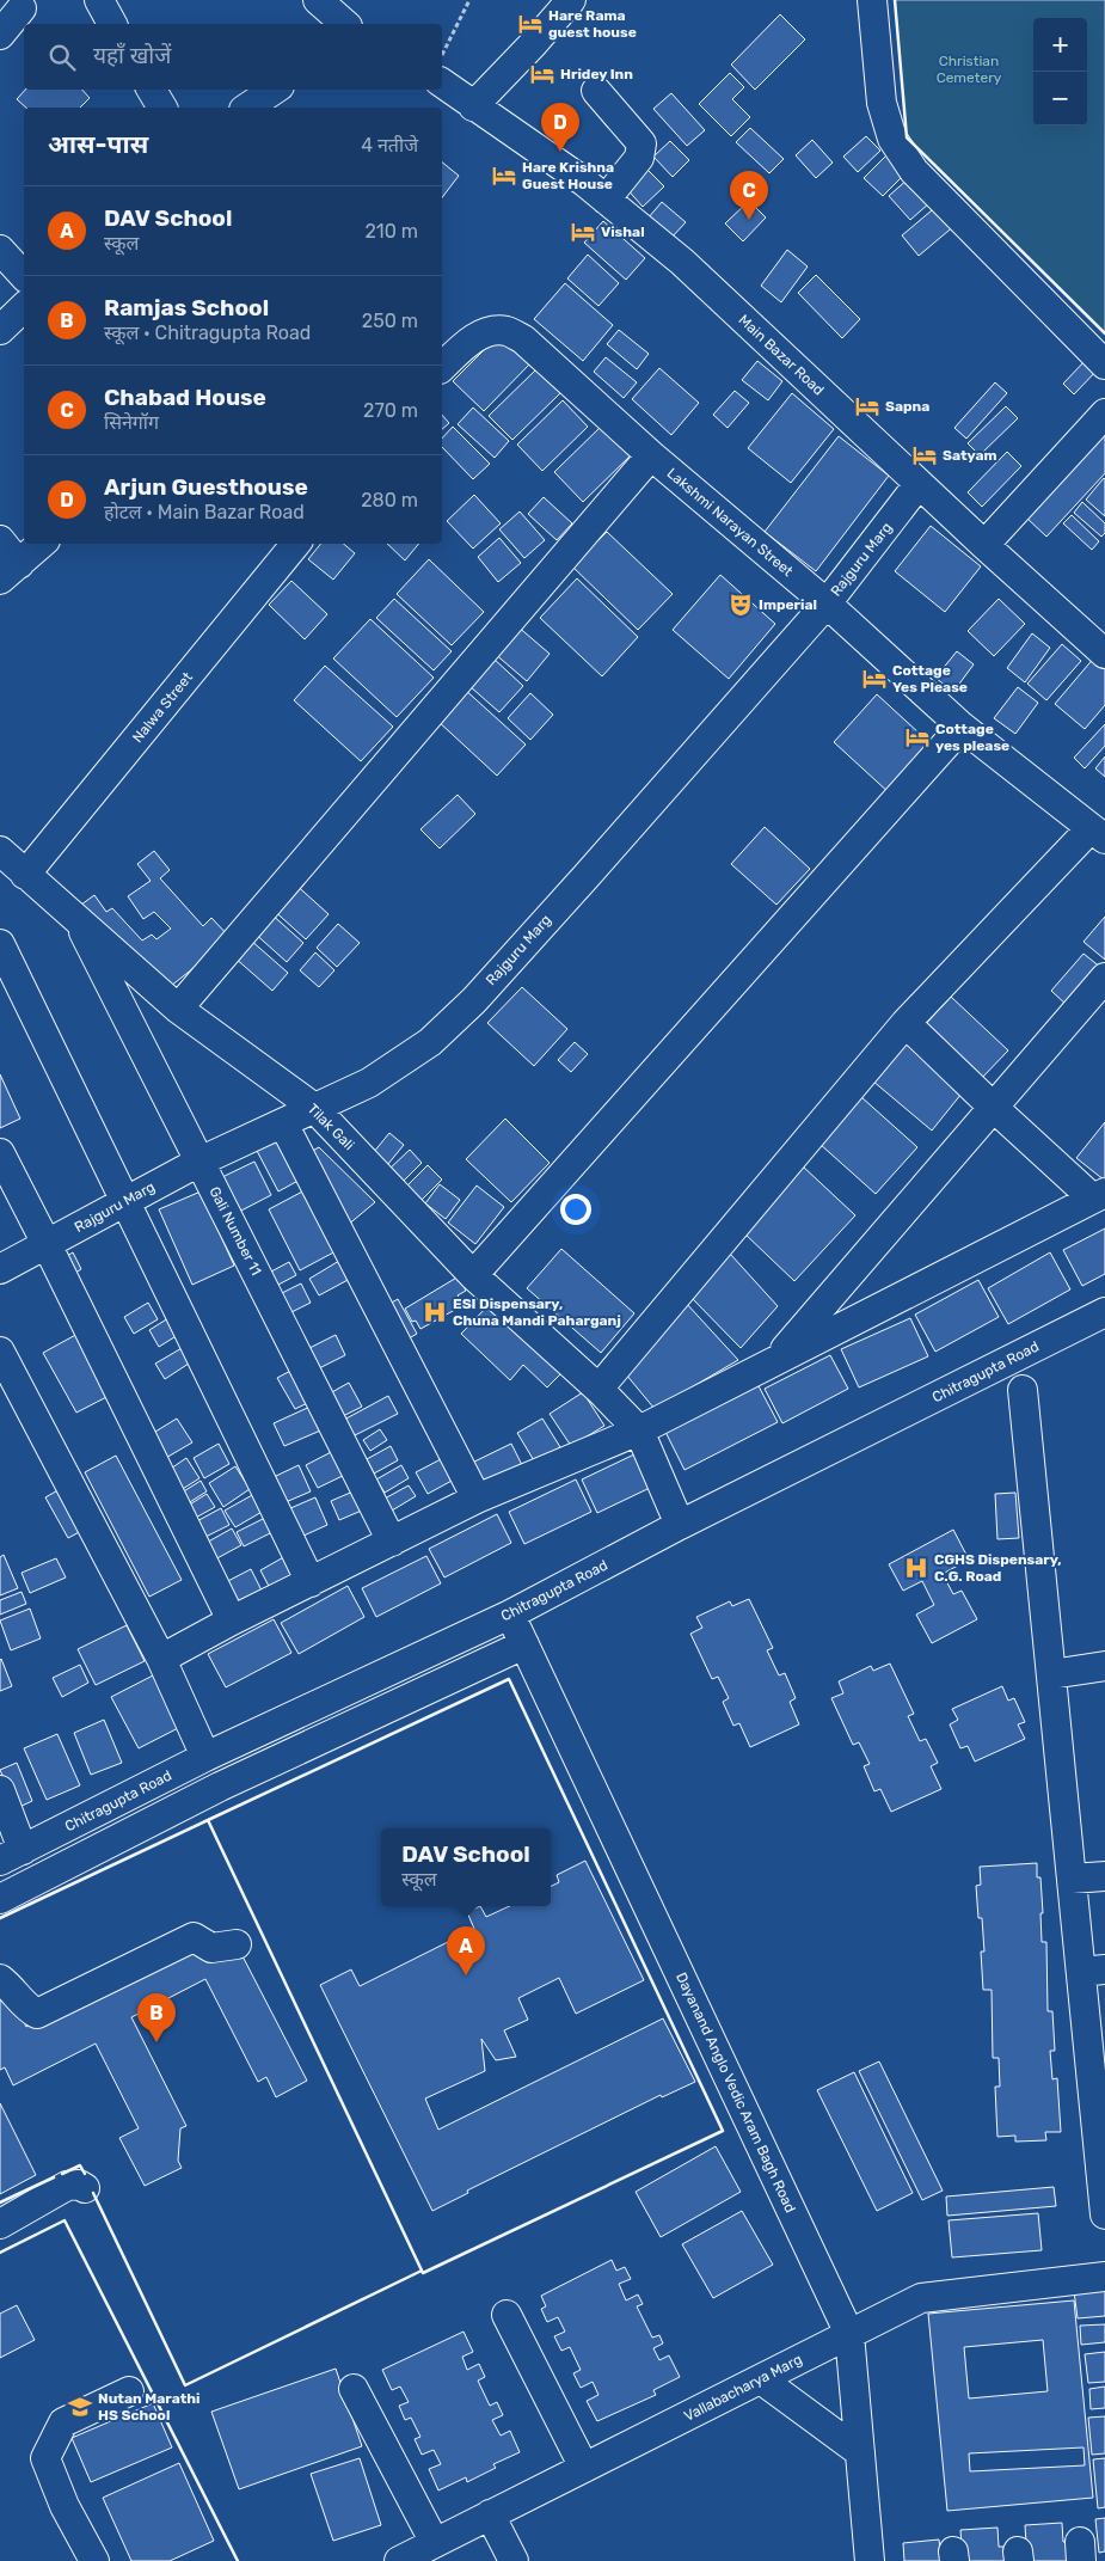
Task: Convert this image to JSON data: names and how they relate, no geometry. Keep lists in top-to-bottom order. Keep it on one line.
{"streets":{"street":["Main Bazar Road","Lakshmi Narayan Street","Rajguru Marg","Nalwa Street","Tilak Gali","Gali Number 11","Chitragupta Road","Dayanand Anglo Vedic Aram Bagh Road","Vallabacharya Marg"]},"crossings":[["Main Bazar Road","Rajguru Marg"],["Lakshmi Narayan Street","Rajguru Marg"],["Rajguru Marg","Tilak Gali"],["Rajguru Marg","Gali Number 11"],["Nalwa Street","Tilak Gali"],["Tilak Gali","Gali Number 11"],["Chitragupta Road","Dayanand Anglo Vedic Aram Bagh Road"],["Dayanand Anglo Vedic Aram Bagh Road","Vallabacharya Marg"]],"parks":["Christian Cemetery"],"places":{"hotel":["Hare Rama guest house","Hridey Inn","Hare Krishna Guest House","Vishal","Sapna","Satyam","Cottage Yes Please","Cottage yes please"],"theatre":["Imperial"],"hospital":["ESI Dispensary, Chuna Mandi Paharganj","CGHS Dispensary, C.G. Road"],"school or university":["Nutan Marathi HS School"]},"page":{"map_buttons":["+","−"],"search":"यहाँ खोजें","pins":["D","C","A","B"],"heading":["आस-पास","4 नतीजे"],"list":[{"mark":"A","name":"DAV School","note":"स्कूल","value":"210 m"},{"mark":"B","name":"Ramjas School","note":"स्कूल · Chitragupta Road","value":"250 m"},{"mark":"C","name":"Chabad House","note":"सिनेगॉग","value":"270 m"},{"mark":"D","name":"Arjun Guesthouse","note":"होटल · Main Bazar Road","value":"280 m"}],"popup":["DAV School","स्कूल"]}}
